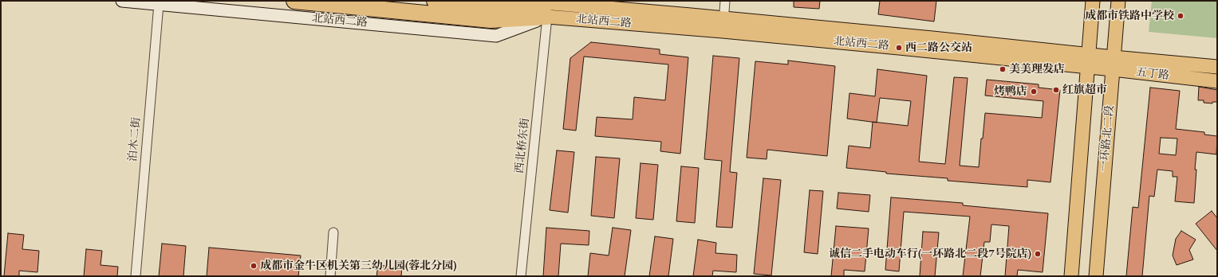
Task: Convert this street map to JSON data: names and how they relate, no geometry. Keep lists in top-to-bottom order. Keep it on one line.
{"streets":{"main road":["北站西二路","五丁路","一环路北二段"],"street":["泊木二街","西北桥东街"]},"crossings":[["北站西二路","五丁路"],["北站西二路","泊木二街"],["北站西二路","西北桥东街"],["五丁路","一环路北二段"]],"places":["成都市铁路中学校","西二路公交站","美美理发店","红旗超市","烤鸭店","诚信二手电动车行(一环路北二段7号院店)","成都市金牛区机关第三幼儿园(蓉北分园)"]}
